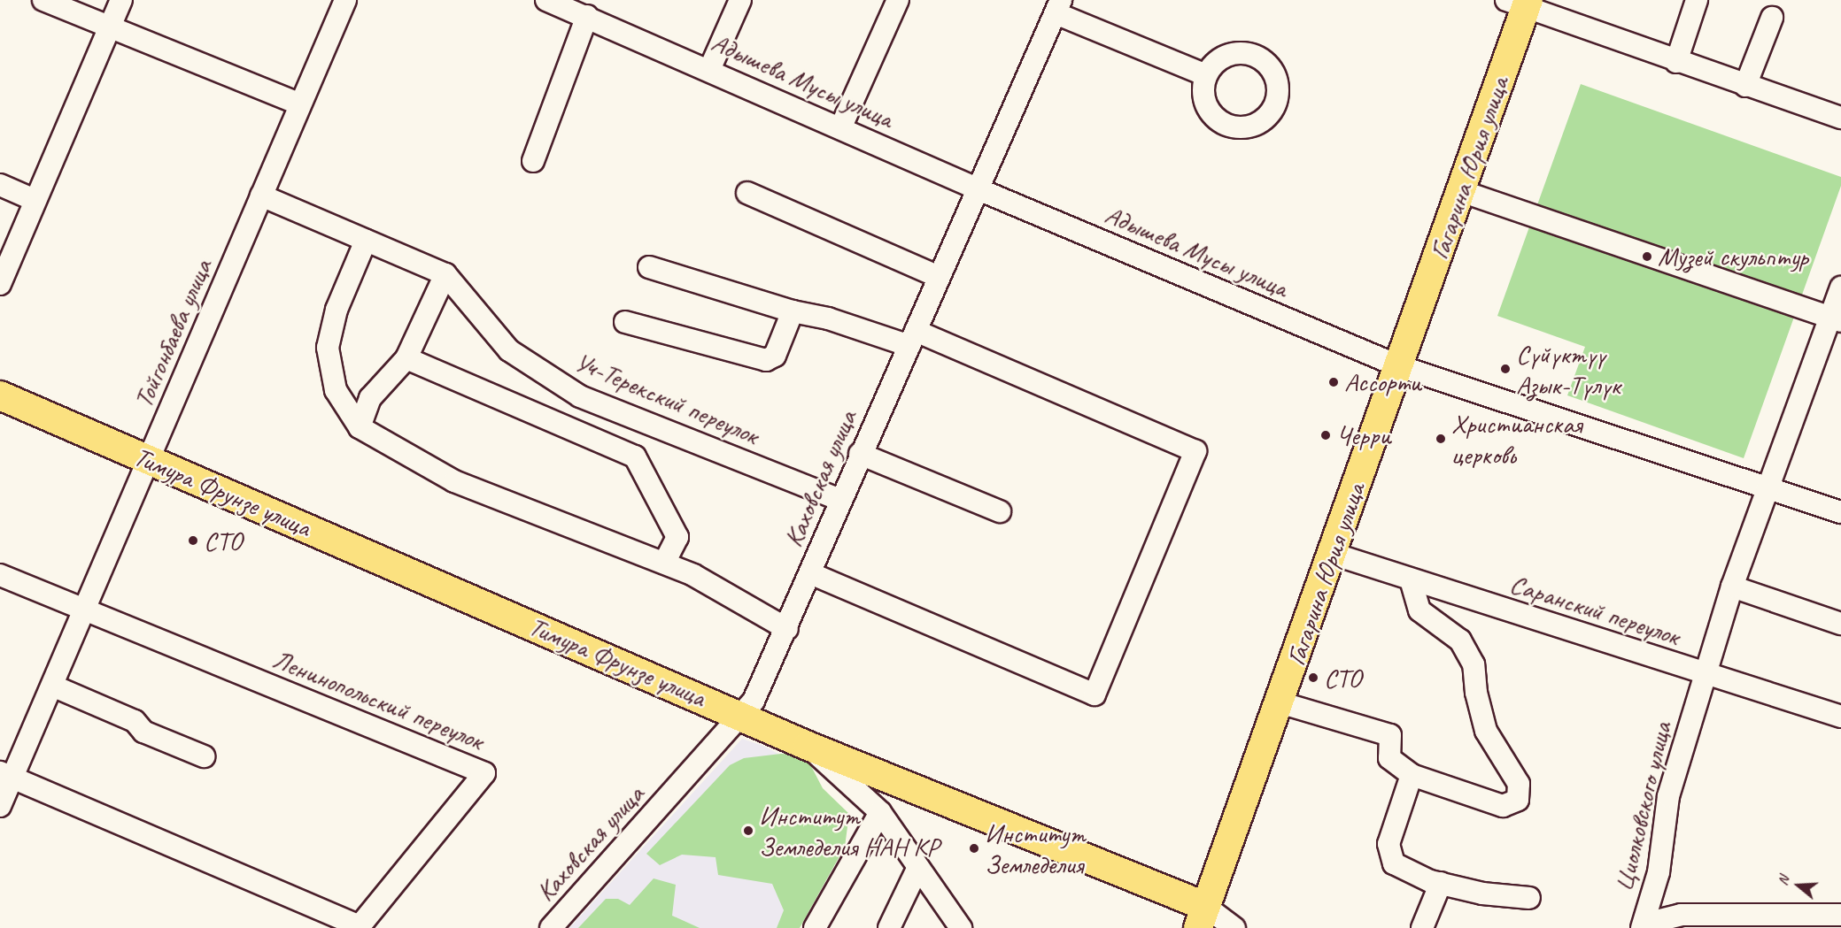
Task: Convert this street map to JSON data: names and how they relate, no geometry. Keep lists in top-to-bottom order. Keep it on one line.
{"streets":{"main road":["Гагарина Юрия улица","Тимура Фрунзе улица"],"street":["Адышева Мусы улица","Тойгонбаева улица","Уч-Терекский переулок","Каховская улица","Саранский переулок","Ленинопольский переулок","Циолковского улица"]},"crossings":[["Адышева Мусы улица","Гагарина Юрия улица"],["Адышева Мусы улица","Каховская улица"],["Адышева Мусы улица","Циолковского улица"],["Гагарина Юрия улица","Тимура Фрунзе улица"],["Гагарина Юрия улица","Саранский переулок"],["Тойгонбаева улица","Уч-Терекский переулок"],["Тойгонбаева улица","Тимура Фрунзе улица"],["Тойгонбаева улица","Ленинопольский переулок"],["Уч-Терекский переулок","Каховская улица"],["Каховская улица","Тимура Фрунзе улица"],["Саранский переулок","Циолковского улица"]],"places":["Музей скульптур","Сүйүктүү Азык-Түлүк","Ассорти","Черри","Христианская церковь","СТО","CTO","Институт Земледелия НАН КР","Институт Земледелия"],"north":"left"}
